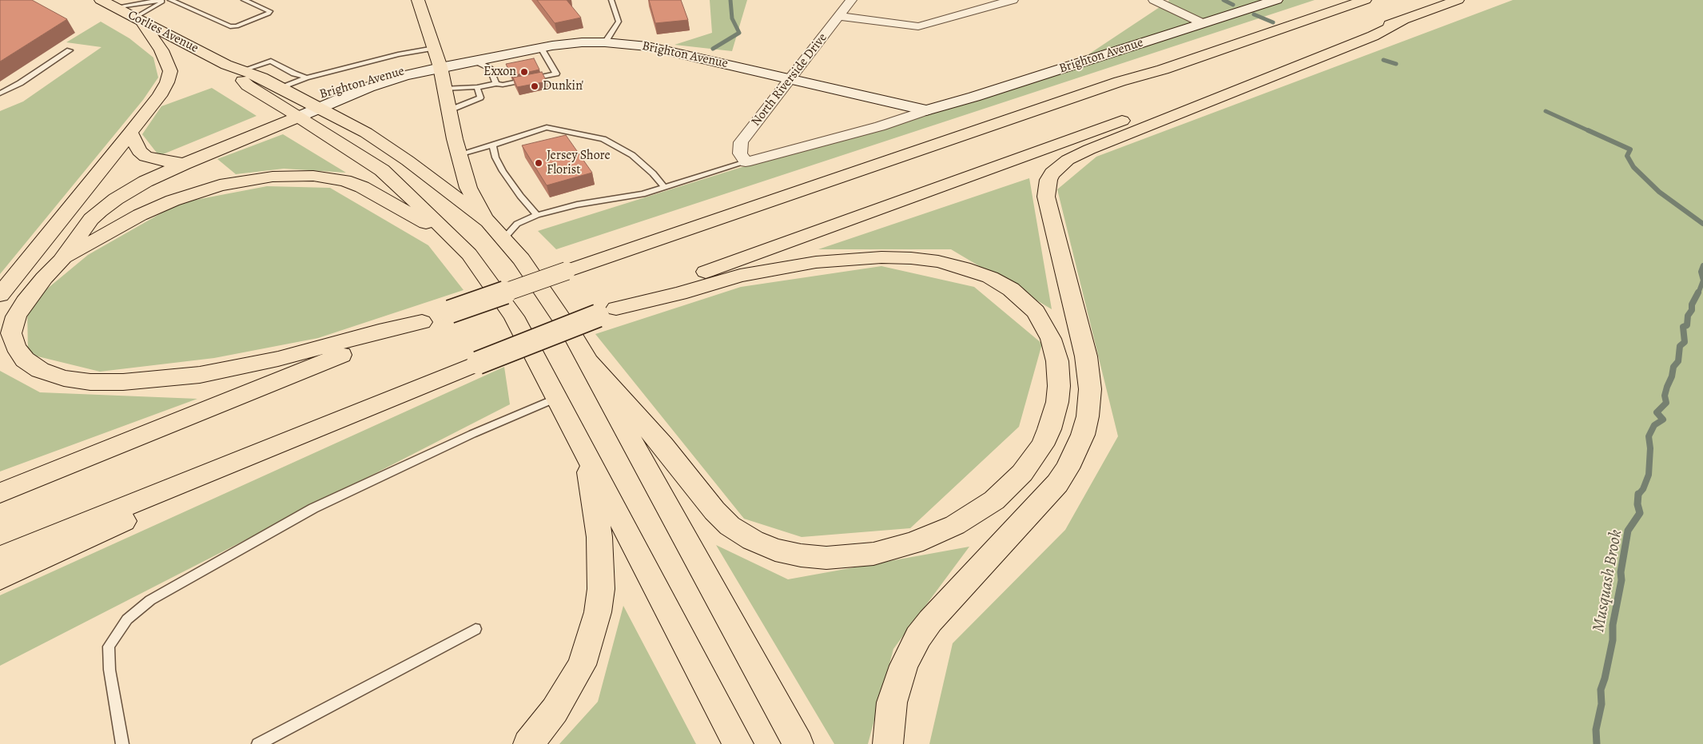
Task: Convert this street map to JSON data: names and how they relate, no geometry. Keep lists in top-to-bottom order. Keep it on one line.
{"streets":{"main road":["Corlies Avenue"],"street":["Brighton Avenue","North Riverside Drive"]},"crossings":[["Brighton Avenue","North Riverside Drive"]],"water":["Musquash Brook"],"places":["Exxon","Dunkin'","Jersey Shore Florist"]}
